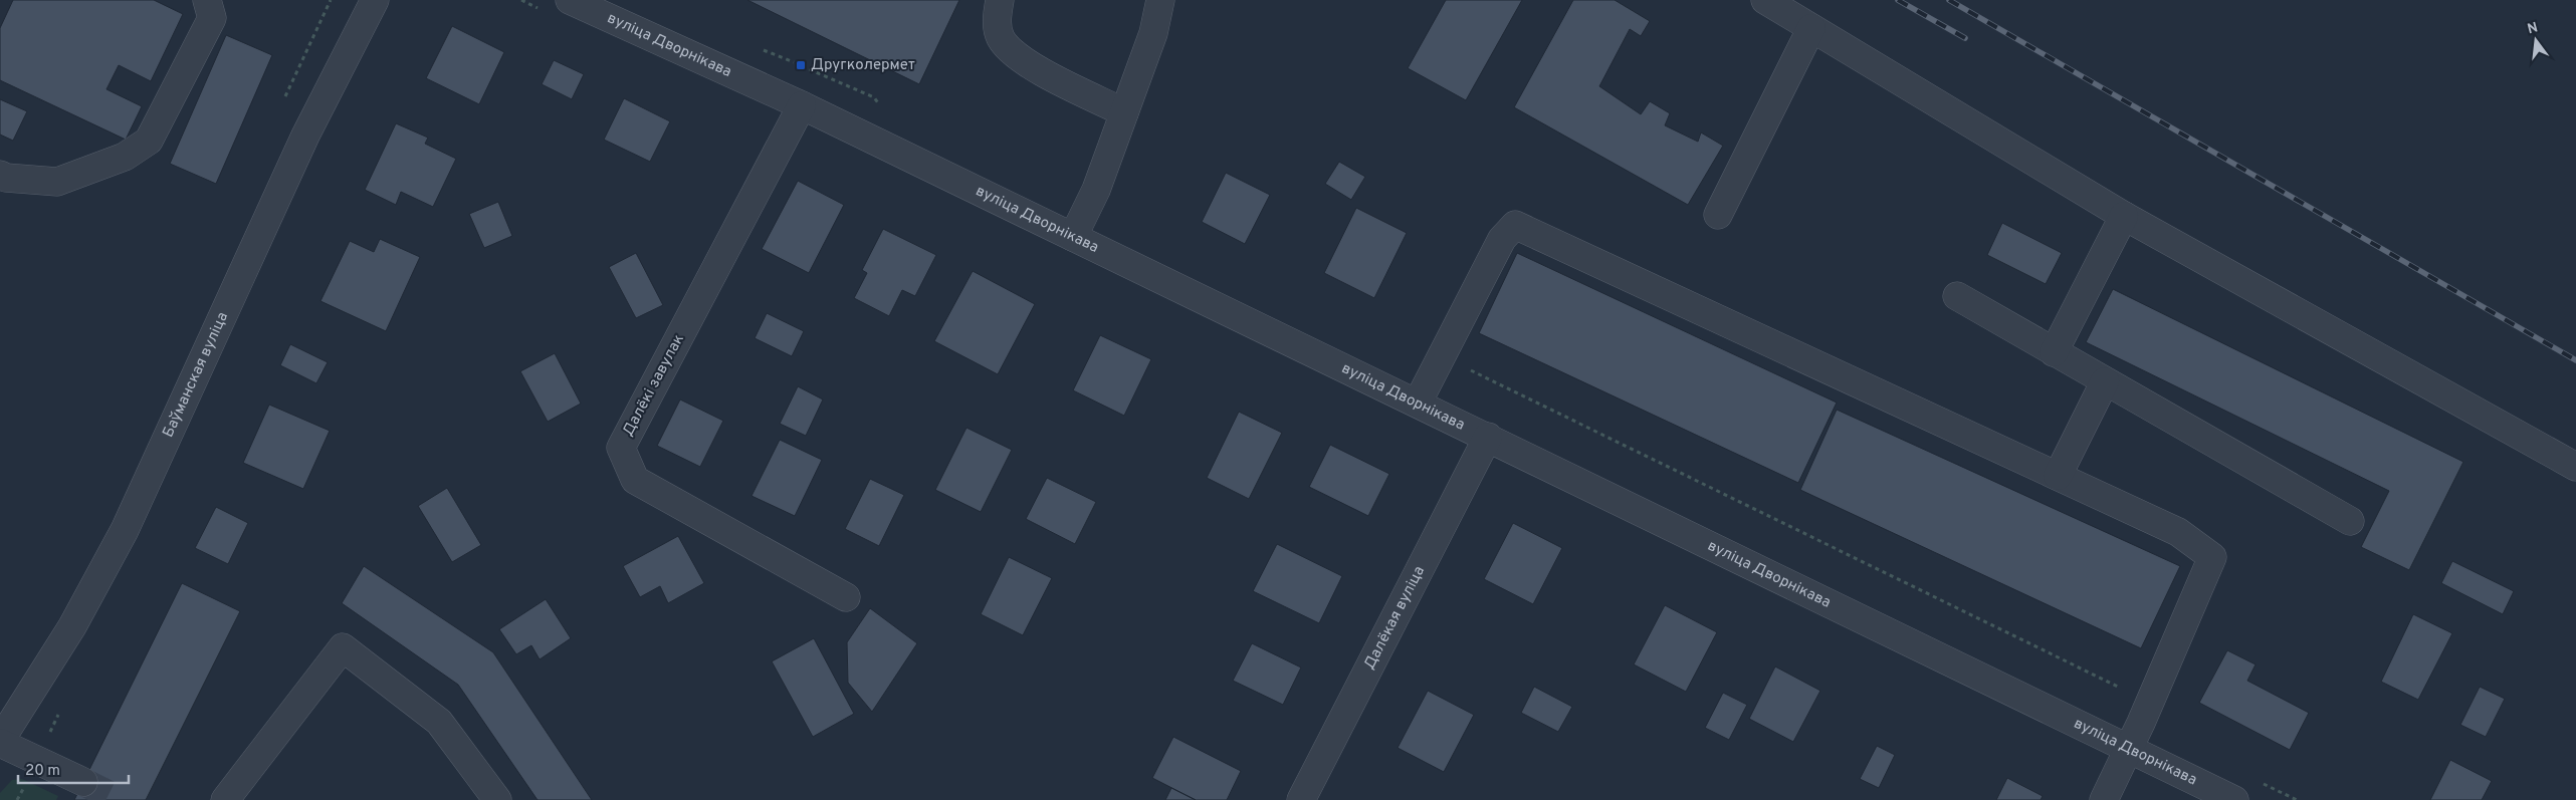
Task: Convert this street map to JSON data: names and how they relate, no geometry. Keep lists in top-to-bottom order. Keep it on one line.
{"streets":{"street":["вуліца Дворнікава","Баўманская вуліца","Далёкі завулак","Далёкая вуліца"]},"crossings":[["вуліца Дворнікава","Далёкі завулак"],["вуліца Дворнікава","Далёкая вуліца"]],"places":{"transit":["Другколермет"]},"scale_bar":"20 m","north":"top"}
